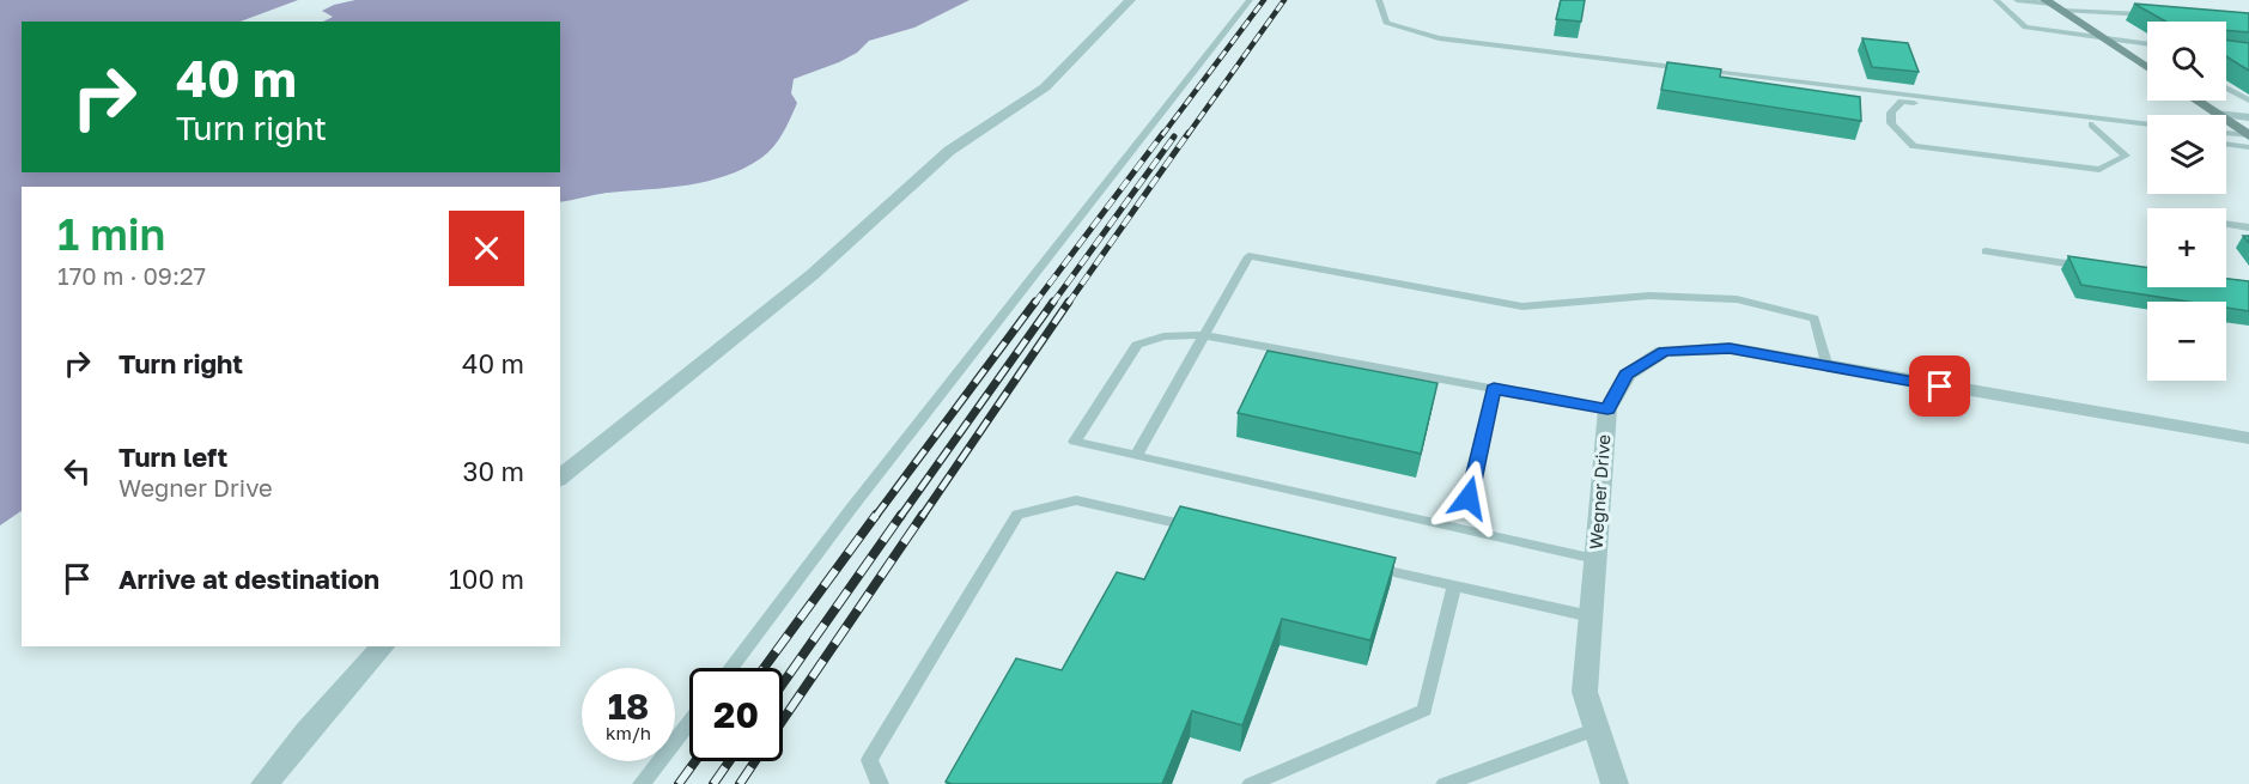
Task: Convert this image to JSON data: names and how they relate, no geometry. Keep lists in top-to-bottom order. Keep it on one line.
{"streets":{"street":["Wegner Drive"]},"page":{"map_buttons":["+","−"],"turn":["40 m","Turn right"],"heading":["1 min","170 m · 09:27"],"list":[{"name":"Turn right","value":"40 m"},{"name":"Turn left","note":"Wegner Drive","value":"30 m"},{"name":"Arrive at destination","value":"100 m"}],"speed":"18 km/h","limit":"20"}}
